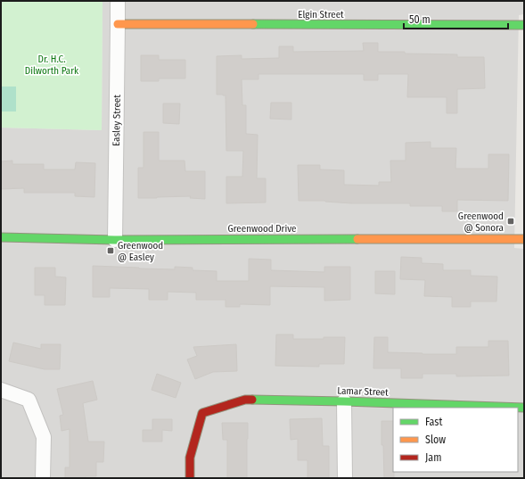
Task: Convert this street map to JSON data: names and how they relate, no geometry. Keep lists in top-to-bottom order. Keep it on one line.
{"streets":{"street":["Elgin Street","Easley Street","Greenwood Drive","Lamar Street"]},"crossings":[["Elgin Street","Easley Street"],["Easley Street","Greenwood Drive"]],"parks":["Dr. H.C. Dilworth Park"],"places":{"transit":["Greenwood @ Sonora","Greenwood @ Easley"]},"legend":["Fast","Slow","Jam"],"scale_bar":"50 m"}
